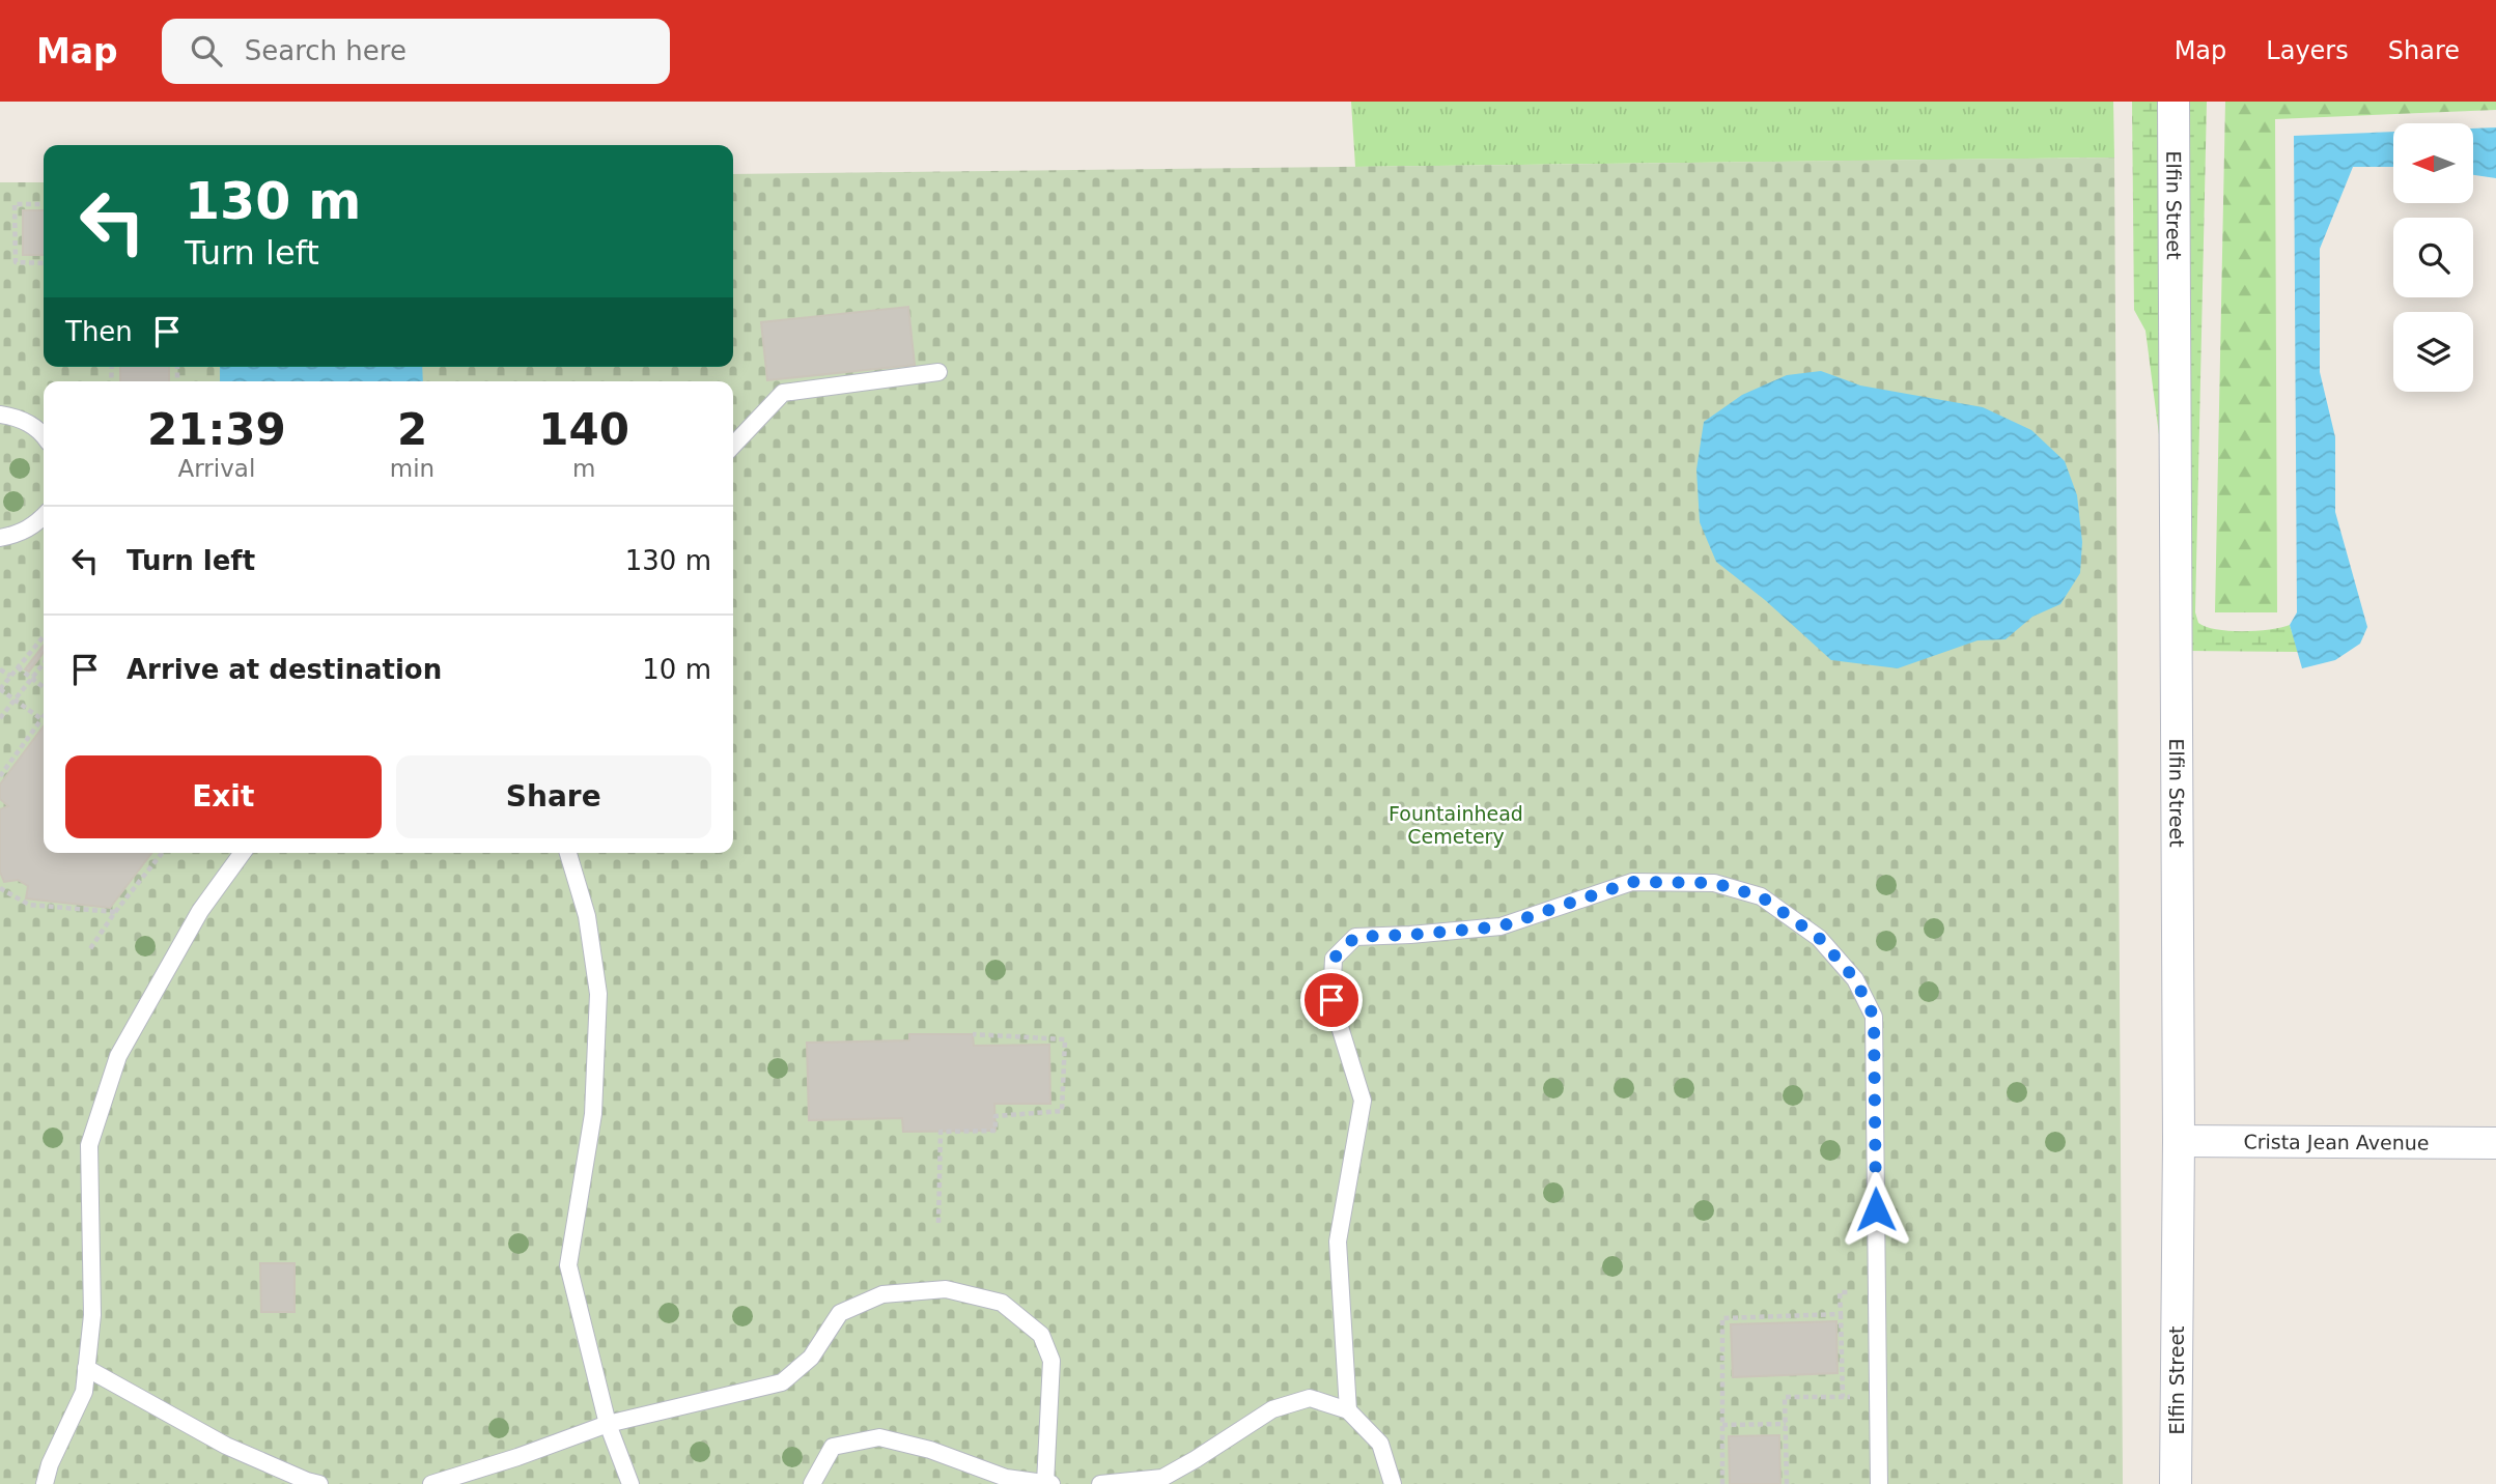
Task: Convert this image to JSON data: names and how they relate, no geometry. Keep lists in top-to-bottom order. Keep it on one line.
{"streets":{"street":["Elfin Street","Crista Jean Avenue"]},"crossings":[["Elfin Street","Crista Jean Avenue"]],"parks":["Fountainhead Cemetery"],"north":"left","page":{"header":"Map","search":"Search here","nav":["Map","Layers","Share"],"turn":["130 m","Turn left"],"then":"Then","eta":["21:39","Arrival","2","min","140","m"],"list":[{"name":"Turn left","value":"130 m"},{"name":"Arrive at destination","value":"10 m"}],"buttons":["Exit","Share"]}}
